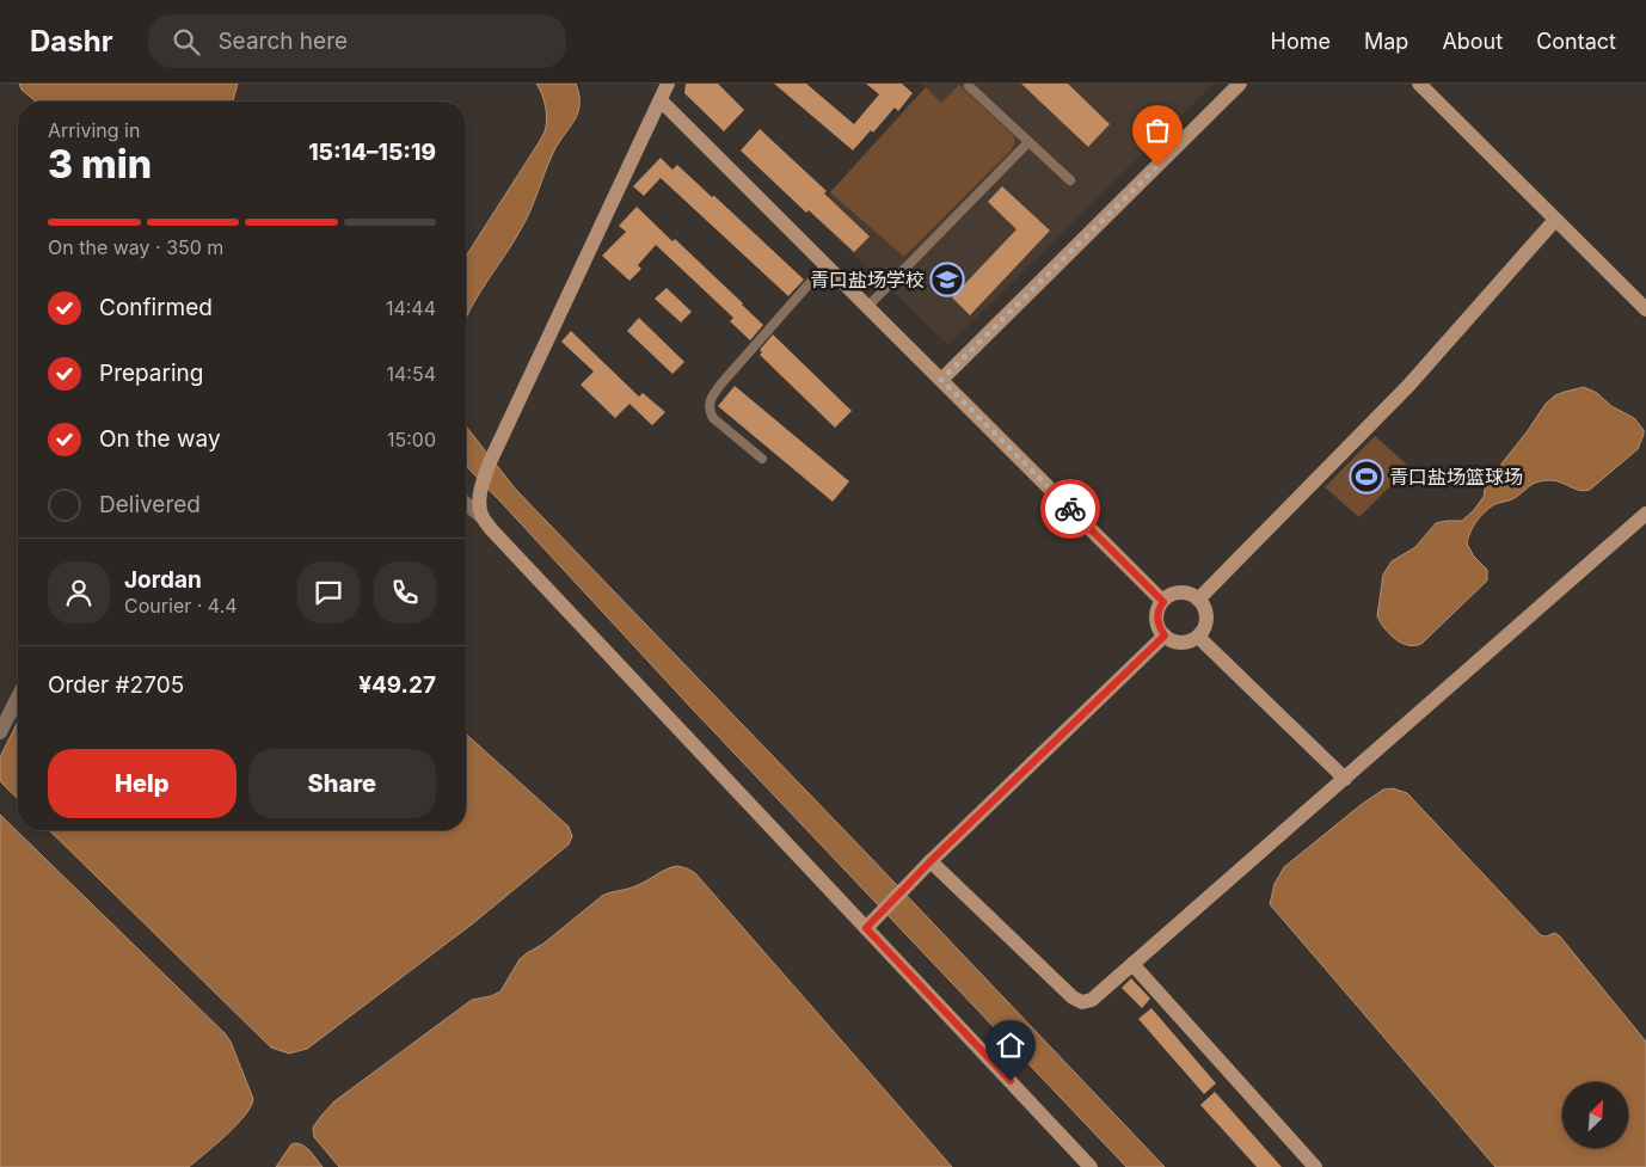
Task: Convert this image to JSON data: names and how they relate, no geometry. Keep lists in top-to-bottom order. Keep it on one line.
{"places":{"school or university":["青口盐场学校"],"sports":["青口盐场篮球场"]},"north":"top right","page":{"header":"Dashr","search":"Search here","nav":["Home","Map","About","Contact"],"heading":["3 min","Arriving in","15:14–15:19"],"panel":["Jordan","Courier · 4.4","Order #2705","¥49.27"],"bar":"On the way · 350 m","list":[["Confirmed","14:44"],["Preparing","14:54"],["On the way","15:00"],"Delivered"],"buttons":["Help","Share"]}}
